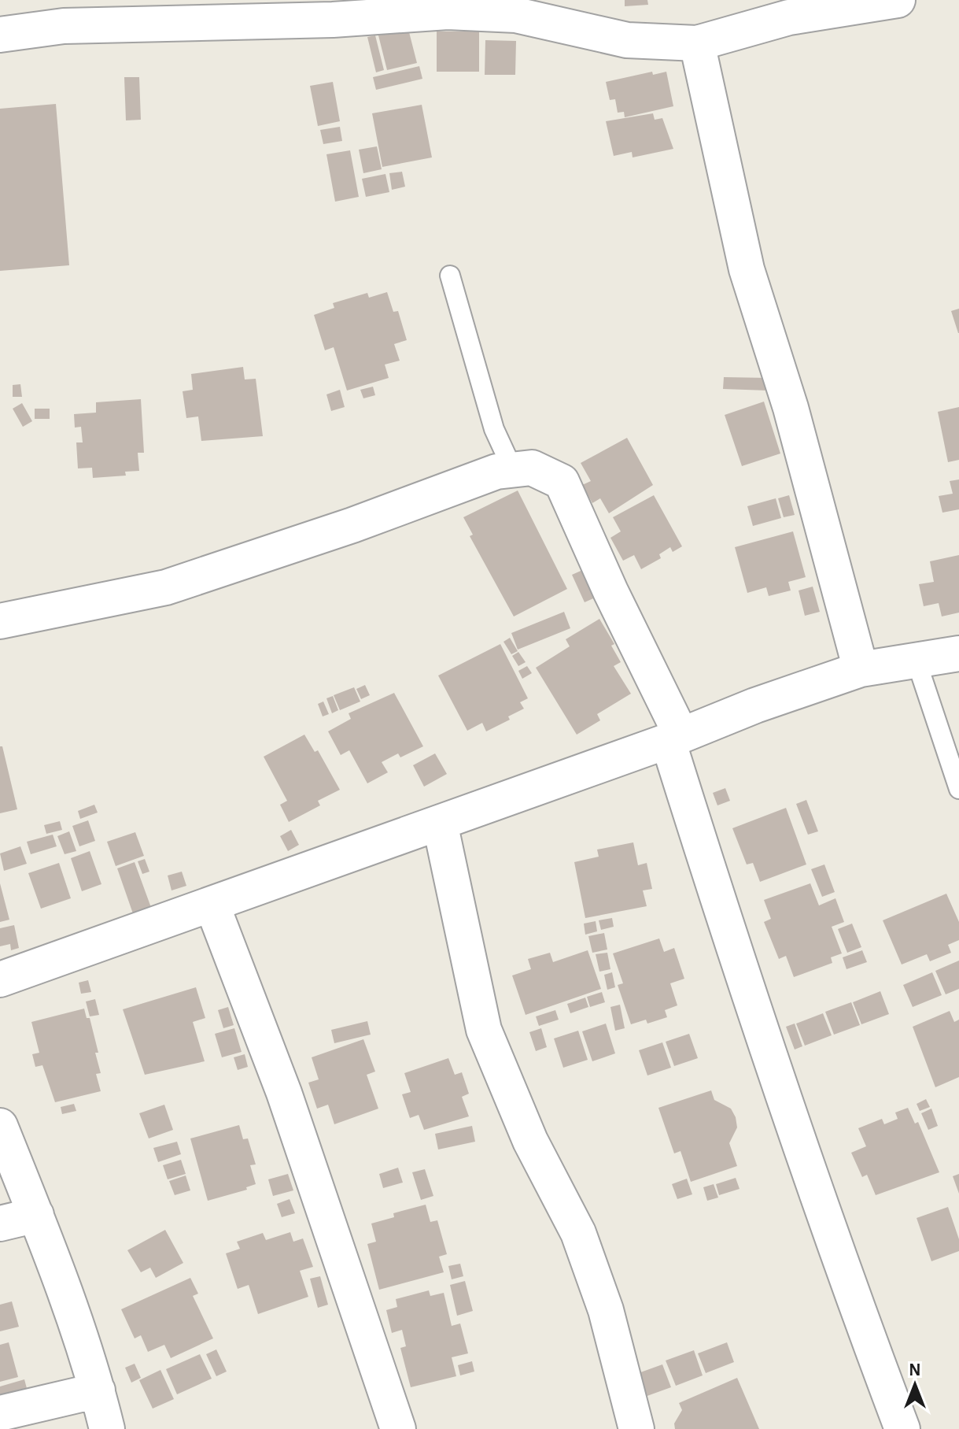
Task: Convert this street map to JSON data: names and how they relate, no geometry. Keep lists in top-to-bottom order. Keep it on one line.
{"north":"top"}
